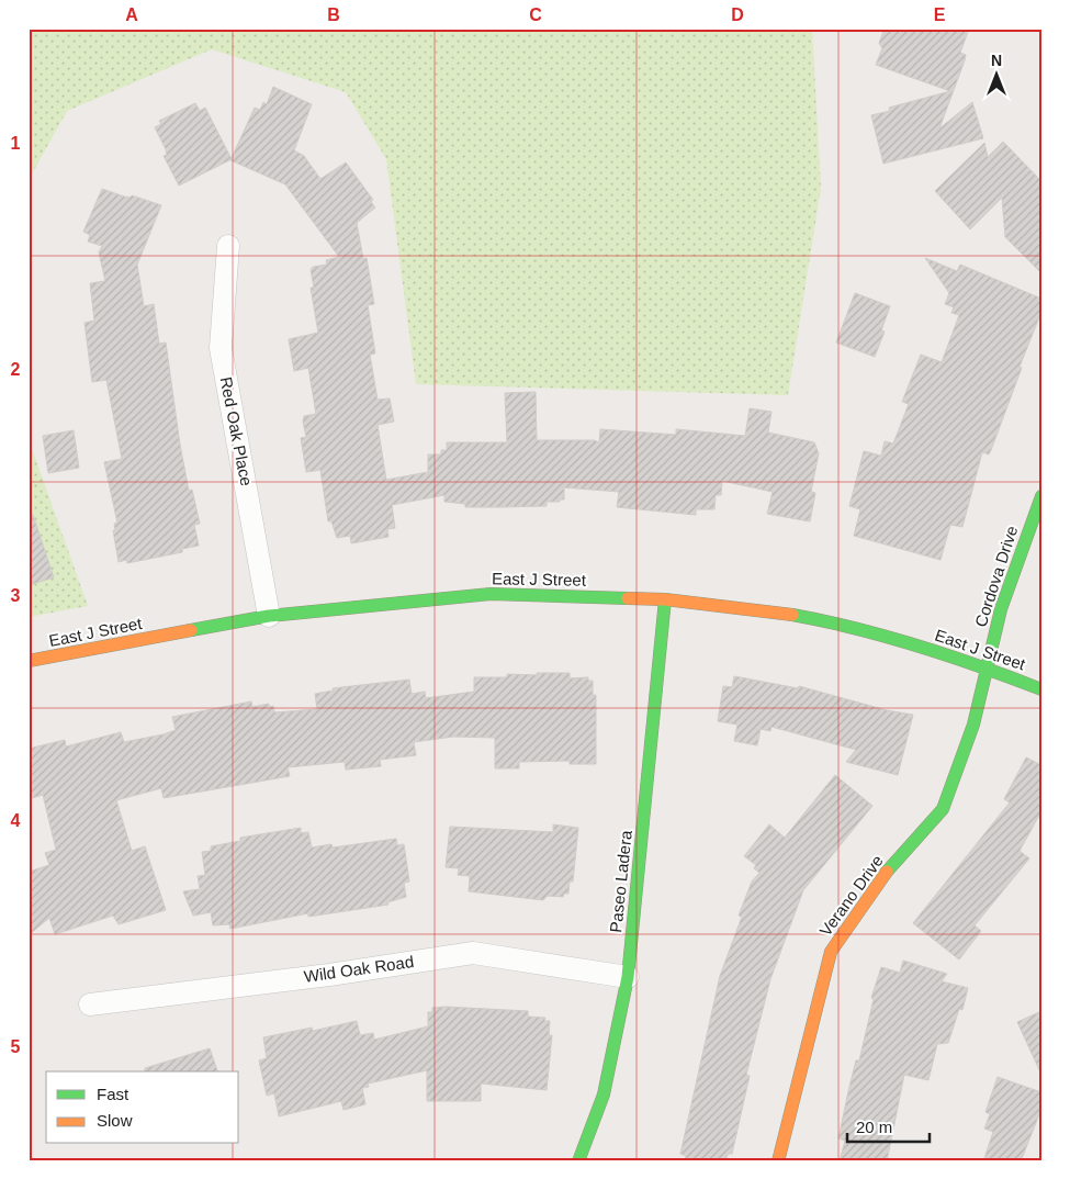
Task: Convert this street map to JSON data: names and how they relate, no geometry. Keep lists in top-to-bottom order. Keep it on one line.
{"streets":{"street":["Red Oak Place","Cordova Drive","East J Street","Paseo Ladera","Verano Drive","Wild Oak Road"]},"crossings":[["Red Oak Place","East J Street"],["Cordova Drive","East J Street"],["Cordova Drive","Verano Drive"],["East J Street","Paseo Ladera"],["East J Street","Verano Drive"],["Paseo Ladera","Wild Oak Road"]],"legend":["Fast","Slow"],"scale_bar":"20 m","north":"top","grid":{"columns":["A","B","C","D","E"],"rows":["1","2","3","4","5"]}}
